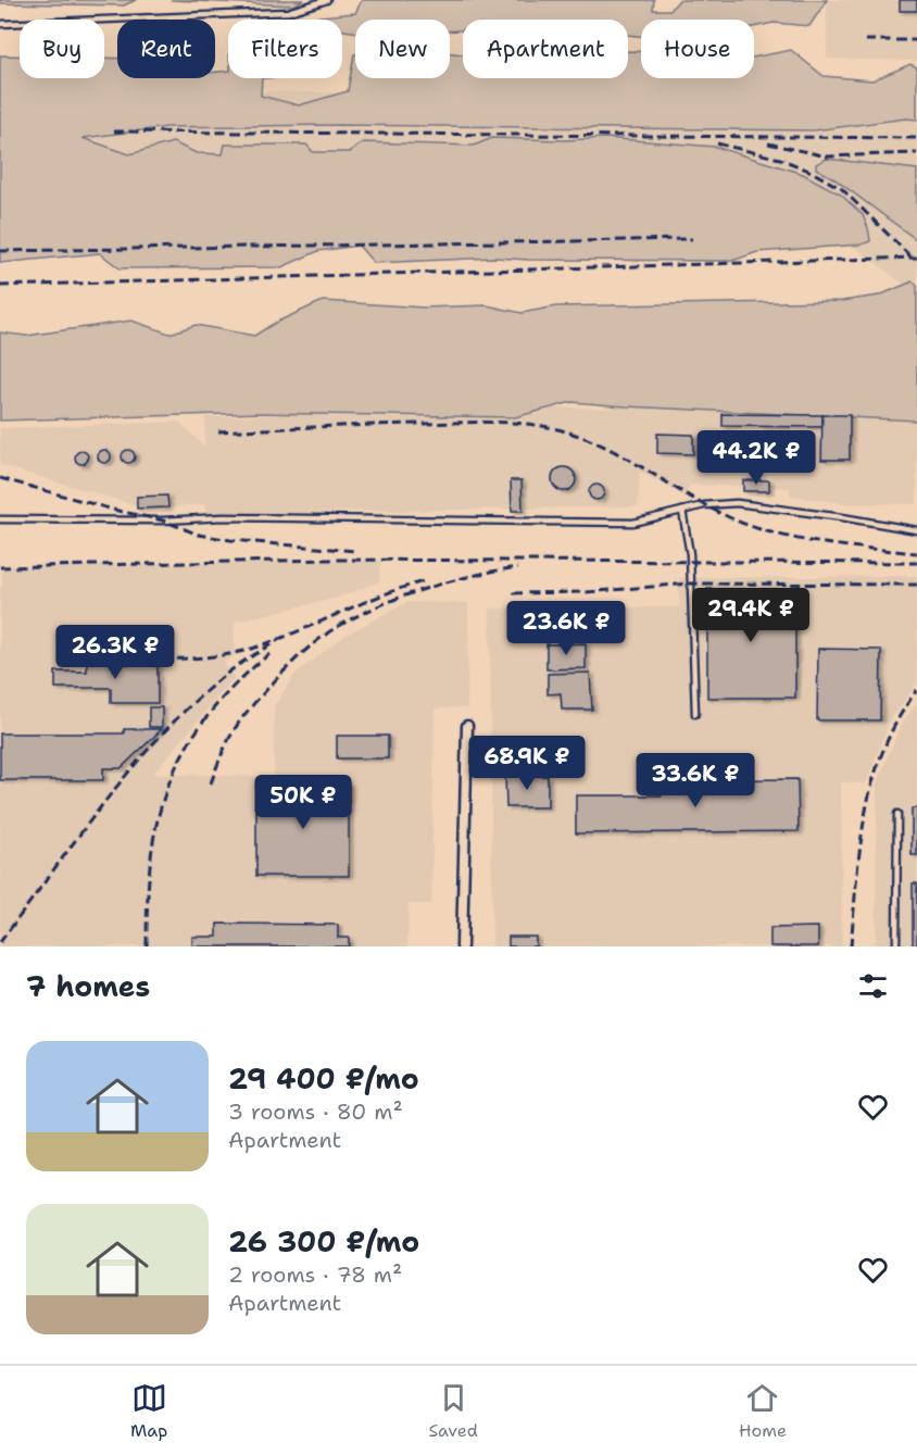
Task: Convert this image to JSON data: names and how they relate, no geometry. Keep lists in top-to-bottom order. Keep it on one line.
{"page":{"chip":["Buy","Rent","Filters","New","Apartment","House"],"price":["44.2K ₽","29.4K ₽","23.6K ₽","26.3K ₽","68.9K ₽","33.6K ₽","50K ₽"],"heading":"7 homes","list":[{"name":"29 400 ₽/mo","note":"3 rooms · 80 m² · Apartment"},{"name":"26 300 ₽/mo","note":"2 rooms · 78 m² · Apartment"}],"tabs":["Map","Saved","Home"]}}
